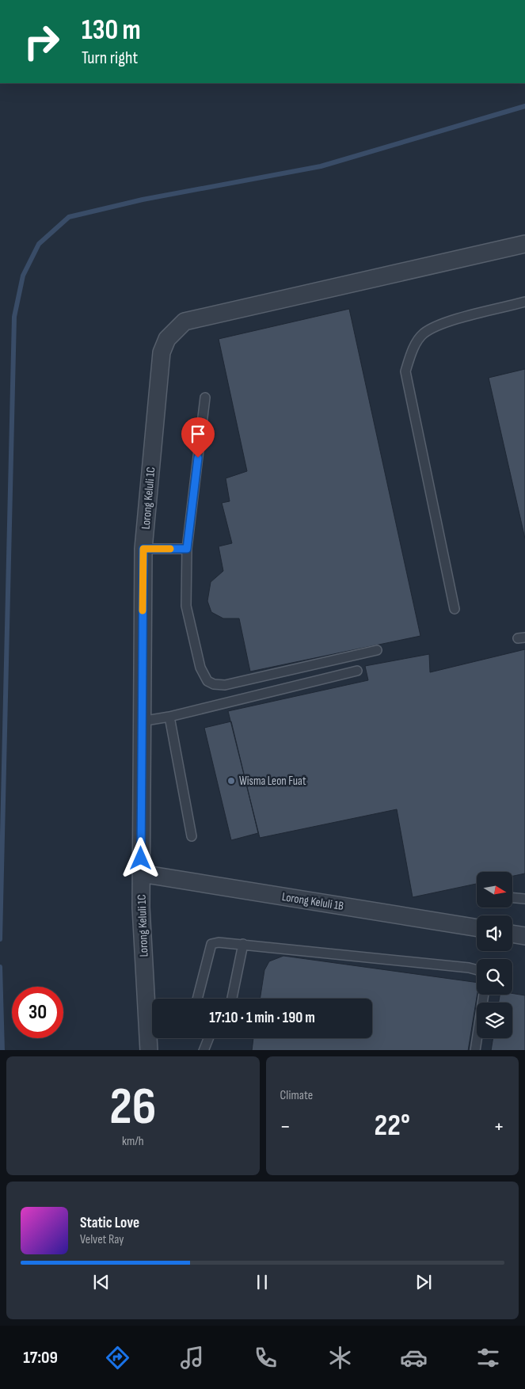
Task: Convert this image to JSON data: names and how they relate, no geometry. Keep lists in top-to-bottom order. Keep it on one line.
{"streets":{"street":["Lorong Keluli 1C","Lorong Keluli 1B"]},"crossings":[["Lorong Keluli 1C","Lorong Keluli 1B"]],"places":["Wisma Leon Fuat"],"north":"right","page":{"turn":["130 m","Turn right"],"limit":"30","trip":"17:10 · 1 min · 190 m","tile":[["26","km/h"],"Climate"],"heat":["−","22°","+"],"song":["Static Love","Velvet Ray"],"tabs":"17:09"}}
